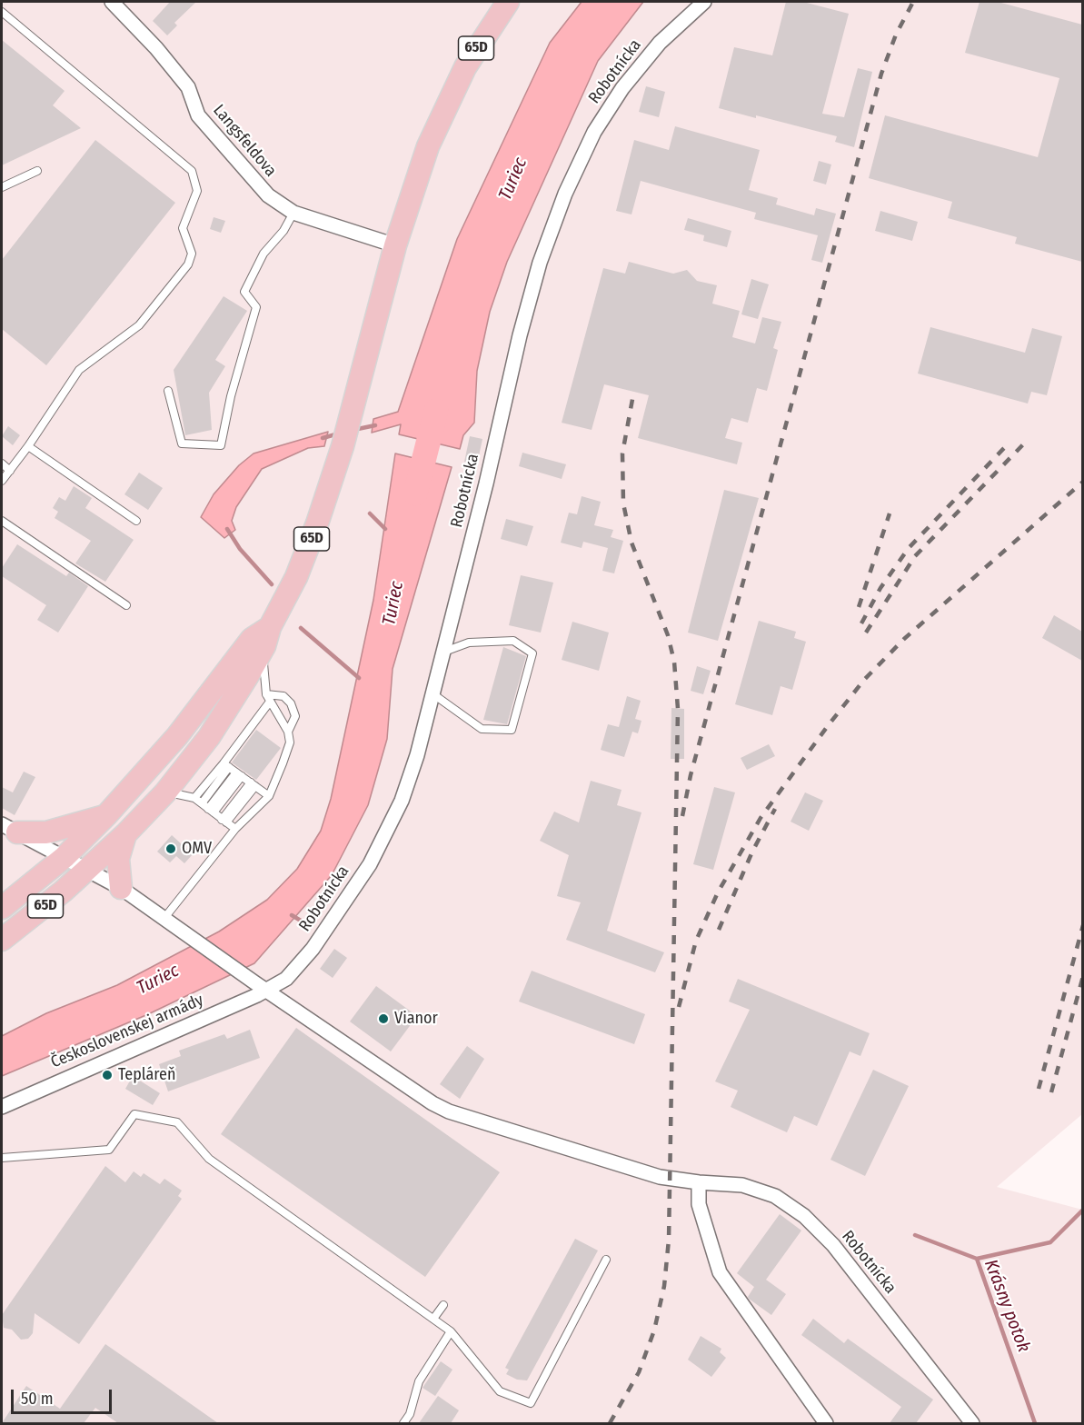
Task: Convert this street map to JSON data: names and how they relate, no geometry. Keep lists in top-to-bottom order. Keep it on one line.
{"streets":{"main road":["65D"],"street":["Robotnícka","Langsfeldova","Československej armády"]},"crossings":[["65D","Robotnícka"],["65D","Langsfeldova"],["Robotnícka","Československej armády"]],"water":["Turiec","Krásny potok"],"places":["OMV","Vianor","Tepláreň"],"scale_bar":"50 m"}
